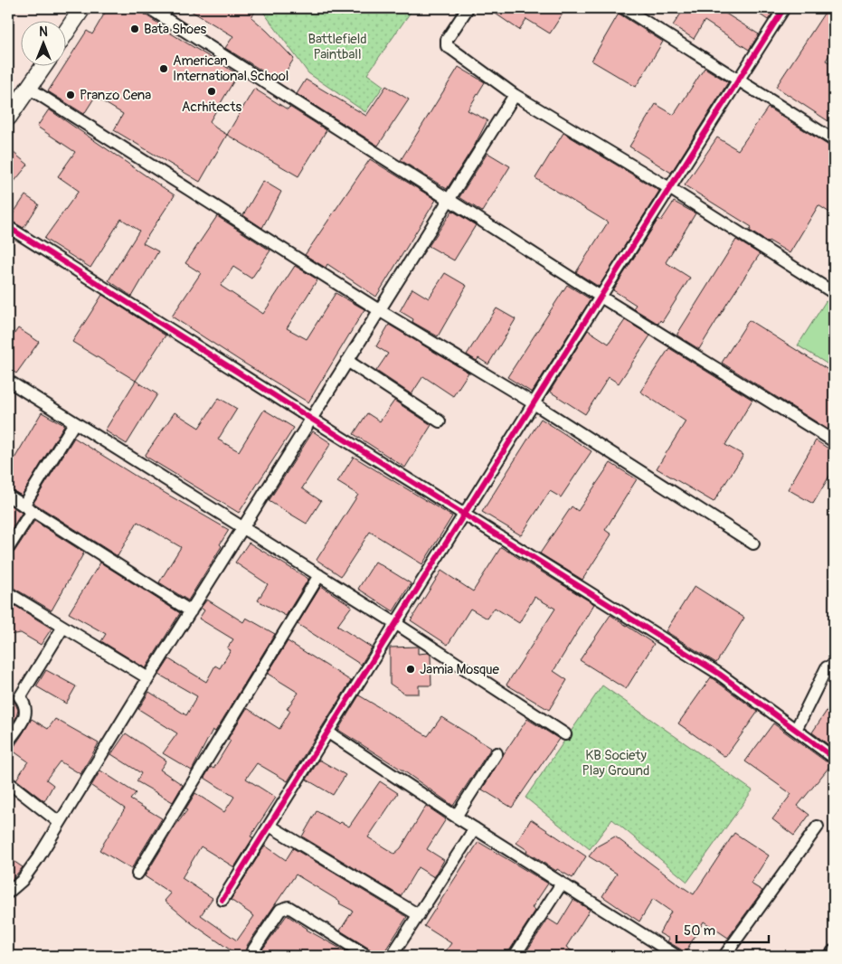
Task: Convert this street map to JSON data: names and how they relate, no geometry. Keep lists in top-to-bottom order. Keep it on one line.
{"parks":["Battlefield Paintball","KB Society Play Ground"],"places":["Bata Shoes","American International School","Acrhitects","Pranzo Cena","Jamia Mosque"],"scale_bar":"50 m","north":"top"}
